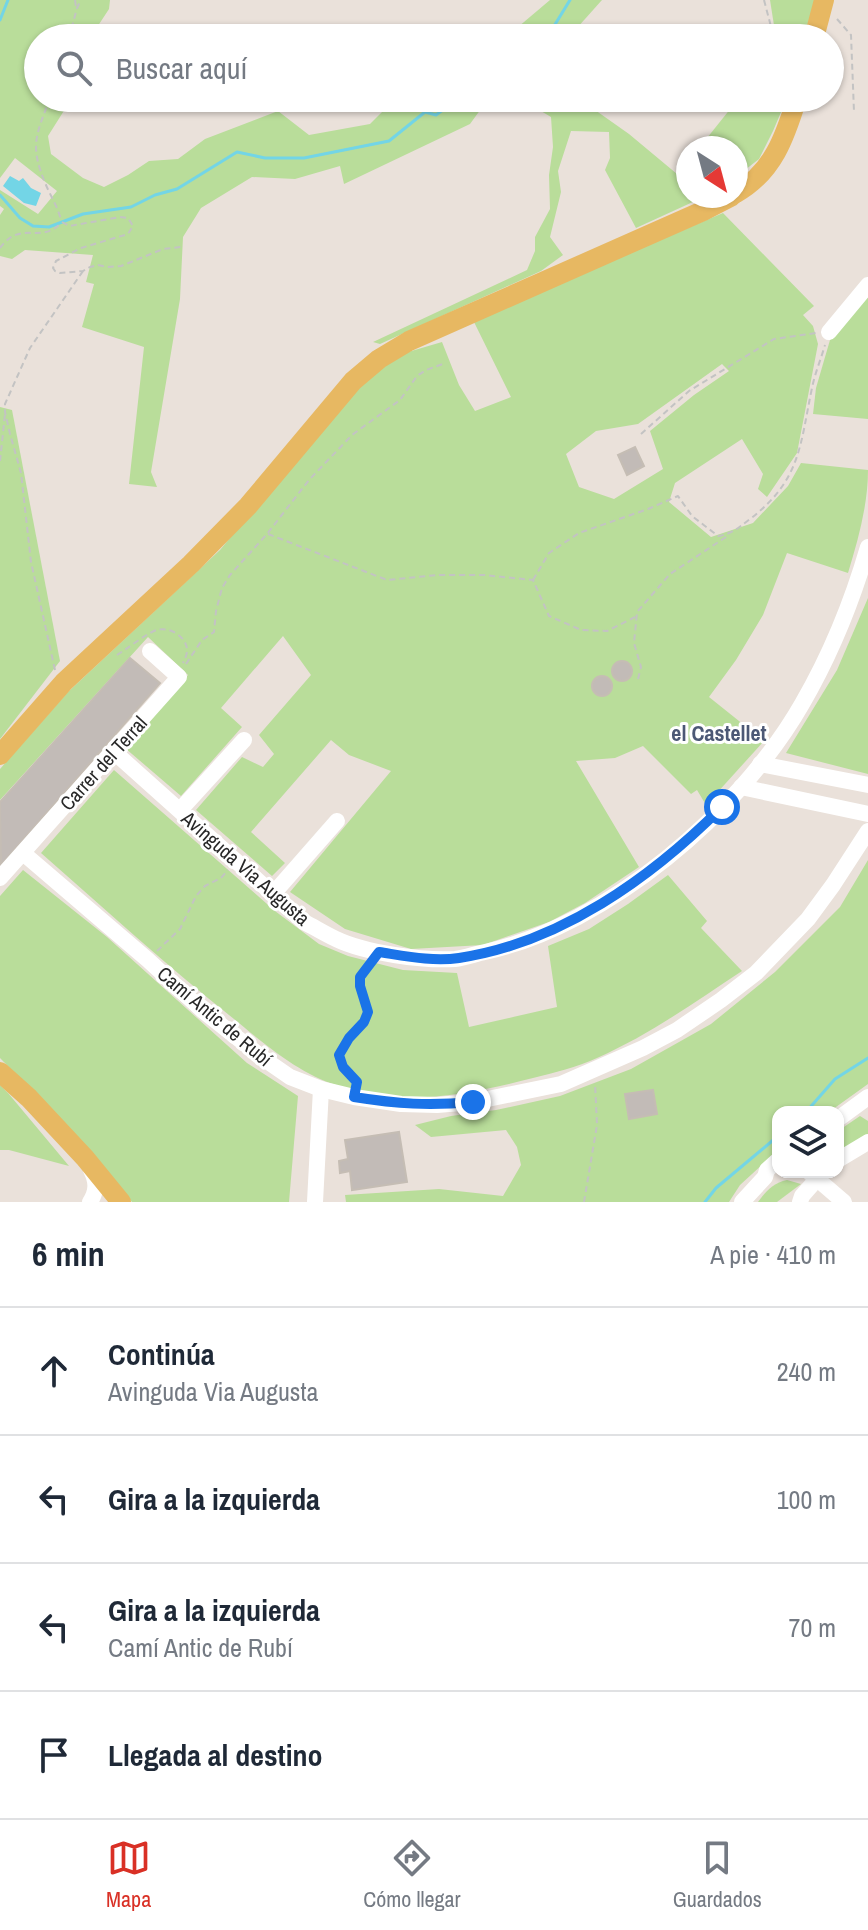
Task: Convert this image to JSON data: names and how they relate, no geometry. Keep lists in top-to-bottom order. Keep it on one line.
{"streets":{"street":["Carrer del Terral","Avinguda Via Augusta","Camí Antic de Rubí"]},"crossings":[["Carrer del Terral","Avinguda Via Augusta"],["Carrer del Terral","Camí Antic de Rubí"]],"districts":["el Castellet"],"north":"bottom right","page":{"search":"Buscar aquí","heading":["6 min","A pie · 410 m"],"list":[["Continúa","Avinguda Via Augusta","240 m"],["Gira a la izquierda","100 m"],["Gira a la izquierda","Camí Antic de Rubí","70 m"],"Llegada al destino"],"nav":["Mapa","Cómo llegar","Guardados"]}}
